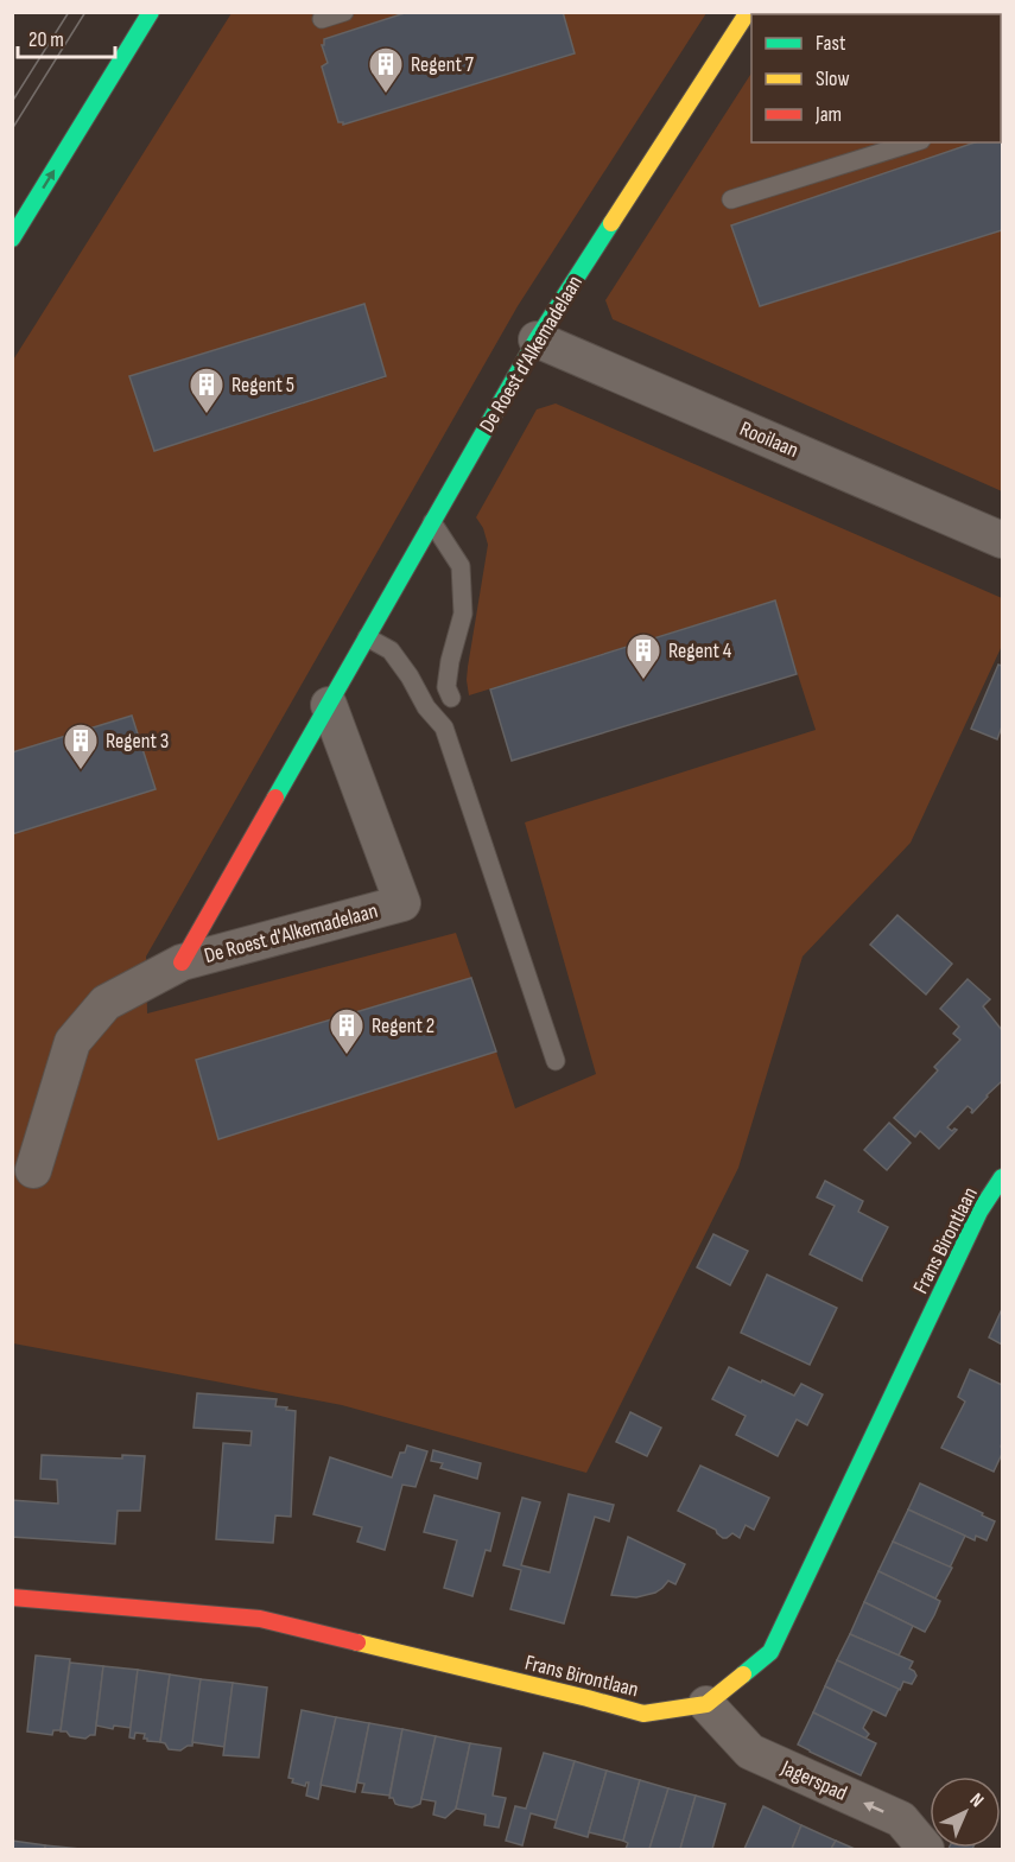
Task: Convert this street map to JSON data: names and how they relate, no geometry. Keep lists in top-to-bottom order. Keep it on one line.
{"streets":{"street":["De Roest d'Alkemadelaan","Rooilaan","Frans Birontlaan","Jagerspad"]},"crossings":[["De Roest d'Alkemadelaan","Rooilaan"],["Frans Birontlaan","Jagerspad"]],"one_way":["Jagerspad"],"places":{"building":["Regent 7","Regent 5","Regent 4","Regent 3","Regent 2"]},"legend":["Fast","Slow","Jam"],"scale_bar":"20 m","north":"top right"}
